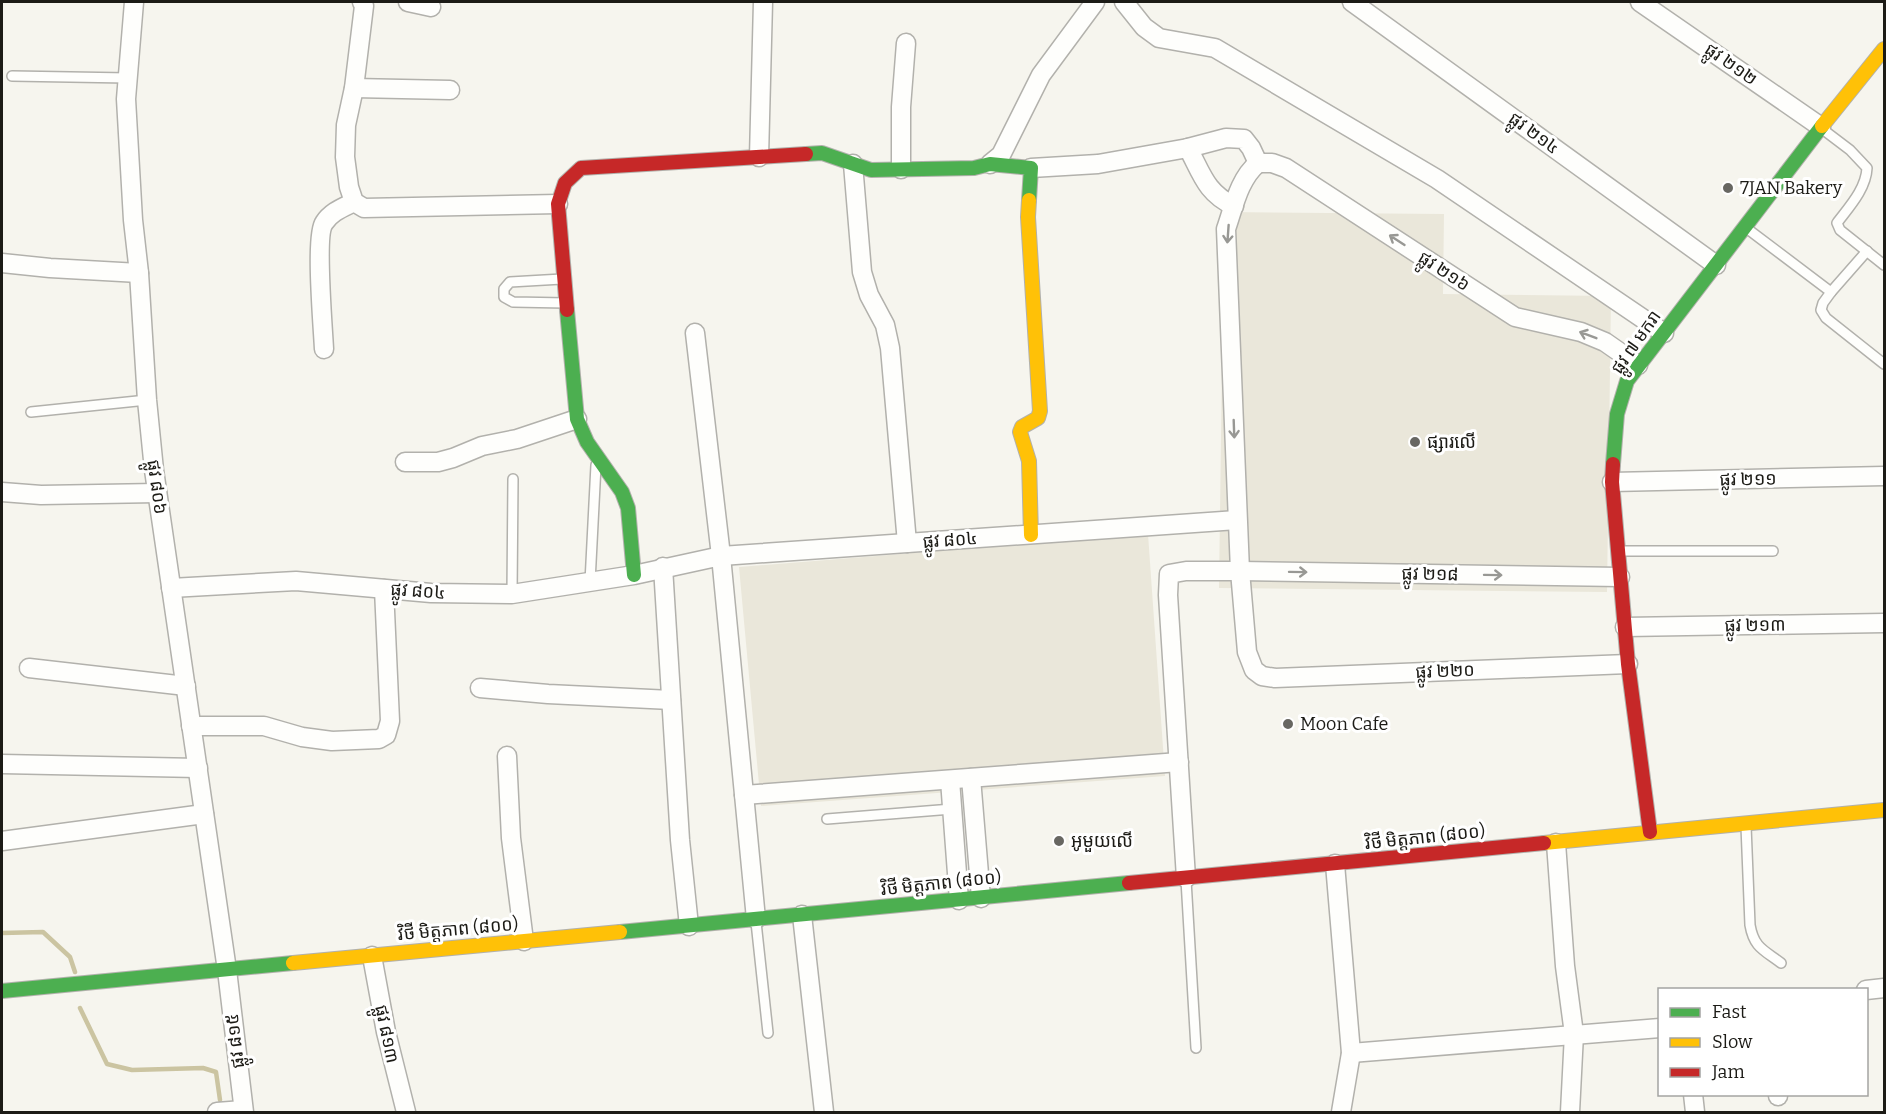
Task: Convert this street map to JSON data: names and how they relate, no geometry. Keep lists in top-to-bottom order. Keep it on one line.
{"streets":{"street":["ផ្លូវ ២១២","ផ្លូវ ២១៤","ផ្លូវ ២១៦","ផ្លូវ ៧ មករា","ផ្លូវ ២១១","ផ្លូវ ៨០៦","ផ្លូវ ៨០៤","ផ្លូវ ២១៨","ផ្លូវ ២១៣","ផ្លូវ ២២០","វិថី មិត្តភាព (៨០០)","ផ្លូវ ៨១៣","ផ្លូវ ៨១៥"]},"crossings":[["ផ្លូវ ២១២","ផ្លូវ ៧ មករា"],["ផ្លូវ ២១៤","ផ្លូវ ៧ មករា"],["ផ្លូវ ២១៦","ផ្លូវ ៧ មករា"],["ផ្លូវ ៧ មករា","ផ្លូវ ២១១"],["ផ្លូវ ៧ មករា","ផ្លូវ ២១៨"],["ផ្លូវ ៧ មករា","ផ្លូវ ២១៣"],["ផ្លូវ ៧ មករា","ផ្លូវ ២២០"],["ផ្លូវ ៧ មករា","វិថី មិត្តភាព (៨០០)"],["ផ្លូវ ៨០៦","ផ្លូវ ៨០៤"],["ផ្លូវ ៨០៦","វិថី មិត្តភាព (៨០០)"],["ផ្លូវ ៨០៦","ផ្លូវ ៨១៥"],["ផ្លូវ ២១៨","ផ្លូវ ២២០"],["វិថី មិត្តភាព (៨០០)","ផ្លូវ ៨១៣"],["វិថី មិត្តភាព (៨០០)","ផ្លូវ ៨១៥"]],"one_way":["ផ្លូវ ២១៨"],"places":["7JAN Bakery","ផ្សារលើ","Moon Cafe","អូមួយលេី"],"legend":["Fast","Slow","Jam"]}
